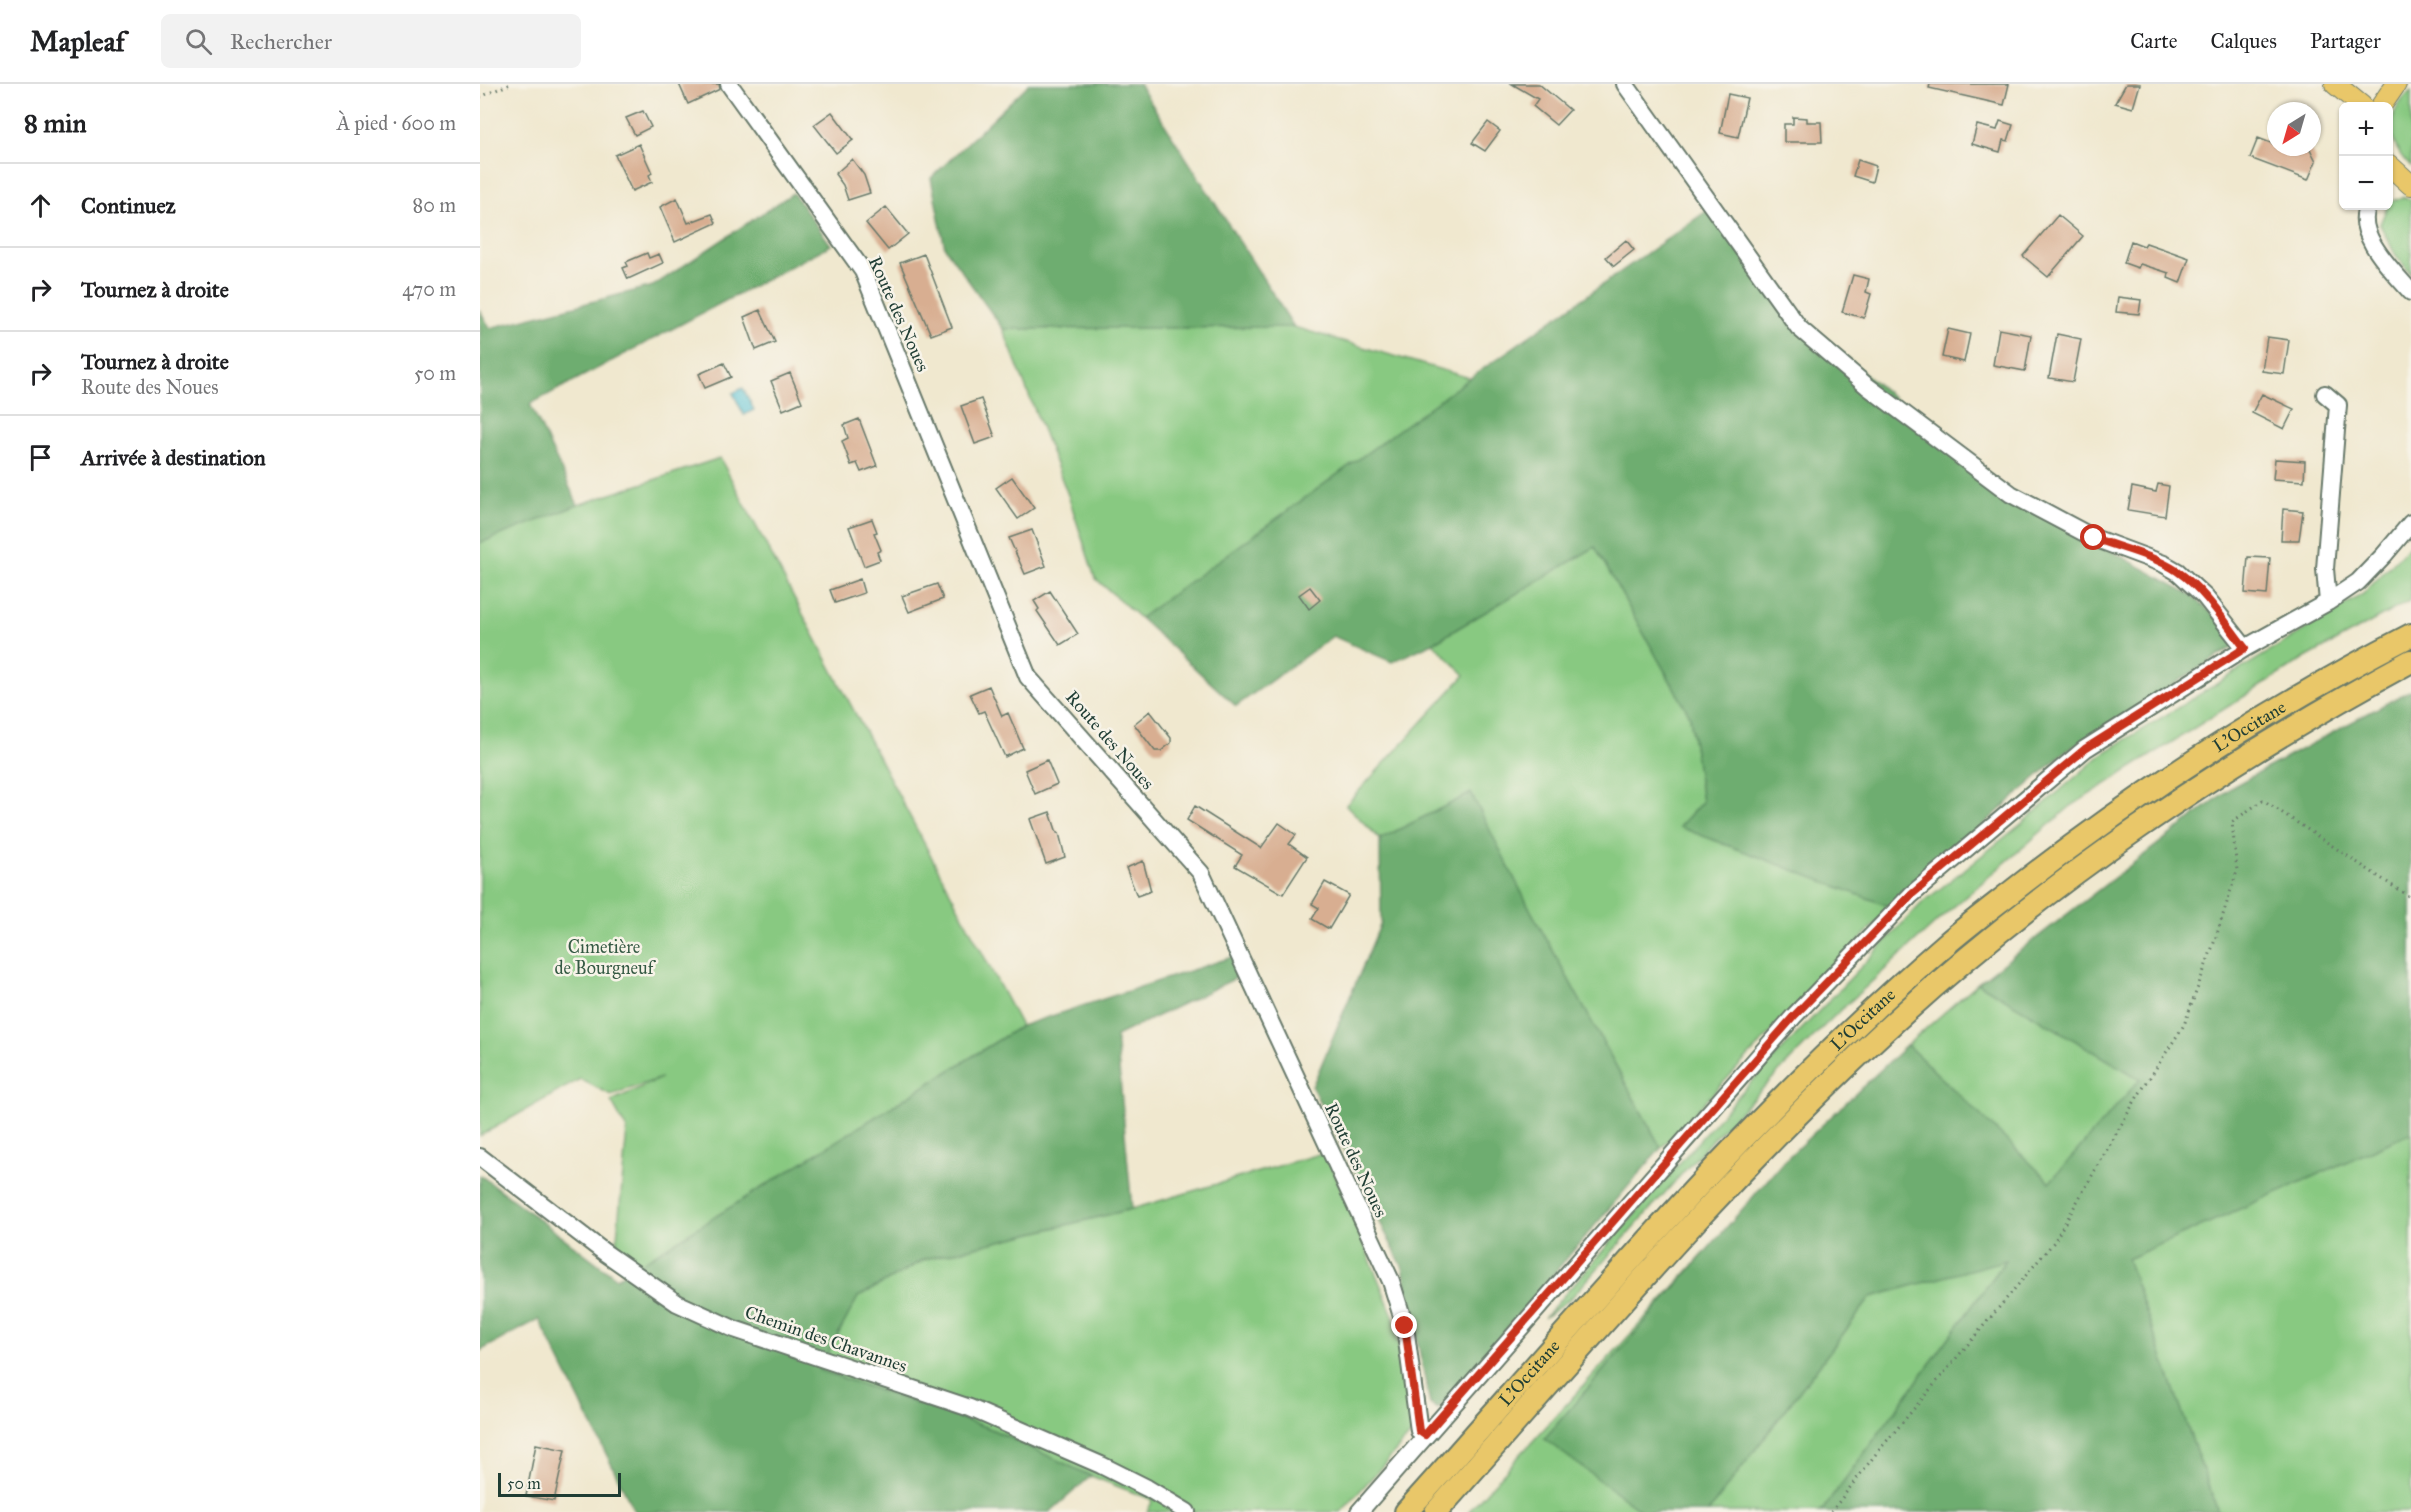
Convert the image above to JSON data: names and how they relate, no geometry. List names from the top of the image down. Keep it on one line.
{"streets":{"highway":["L'Occitane"],"street":["Route des Noues","Chemin des Chavannes"]},"parks":["Cimetière de Bourgneuf"],"scale_bar":"50 m","north":"bottom left","page":{"header":"Mapleaf","search":"Rechercher","nav":["Carte","Calques","Partager"],"heading":["8 min","À pied · 600 m"],"map_buttons":["+","−"],"list":[["Continuez","80 m"],["Tournez à droite","470 m"],["Tournez à droite","Route des Noues","50 m"],"Arrivée à destination"],"scale":"50 m"}}
